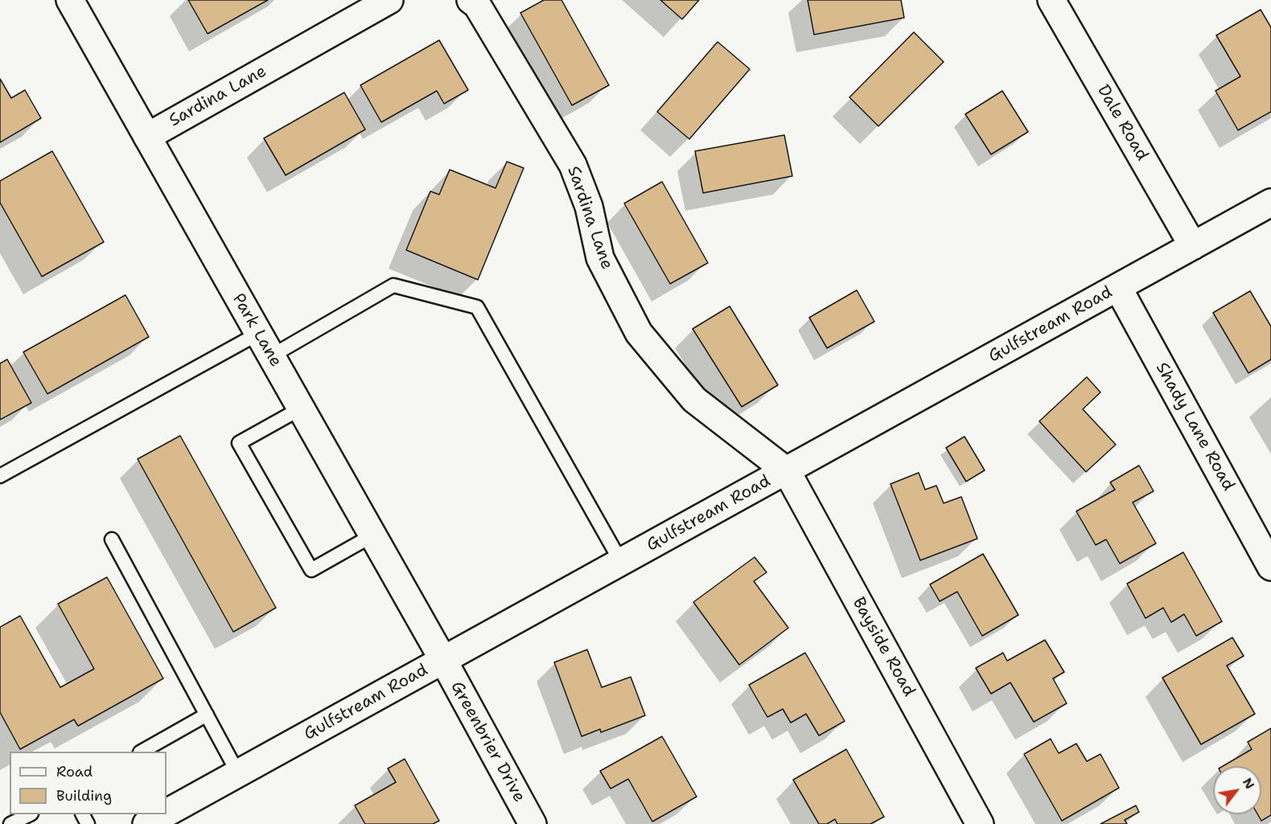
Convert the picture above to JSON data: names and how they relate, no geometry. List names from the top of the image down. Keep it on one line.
{"streets":{"street":["Sardina Lane","Dale Road","Gulfstream Road","Park Lane","Shady Lane Road","Bayside Road","Greenbrier Drive"]},"crossings":[["Sardina Lane","Gulfstream Road"],["Sardina Lane","Park Lane"],["Sardina Lane","Bayside Road"],["Dale Road","Gulfstream Road"],["Gulfstream Road","Park Lane"],["Gulfstream Road","Shady Lane Road"],["Gulfstream Road","Bayside Road"],["Gulfstream Road","Greenbrier Drive"],["Park Lane","Greenbrier Drive"]],"legend":["Road","Building"],"north":"top right"}
